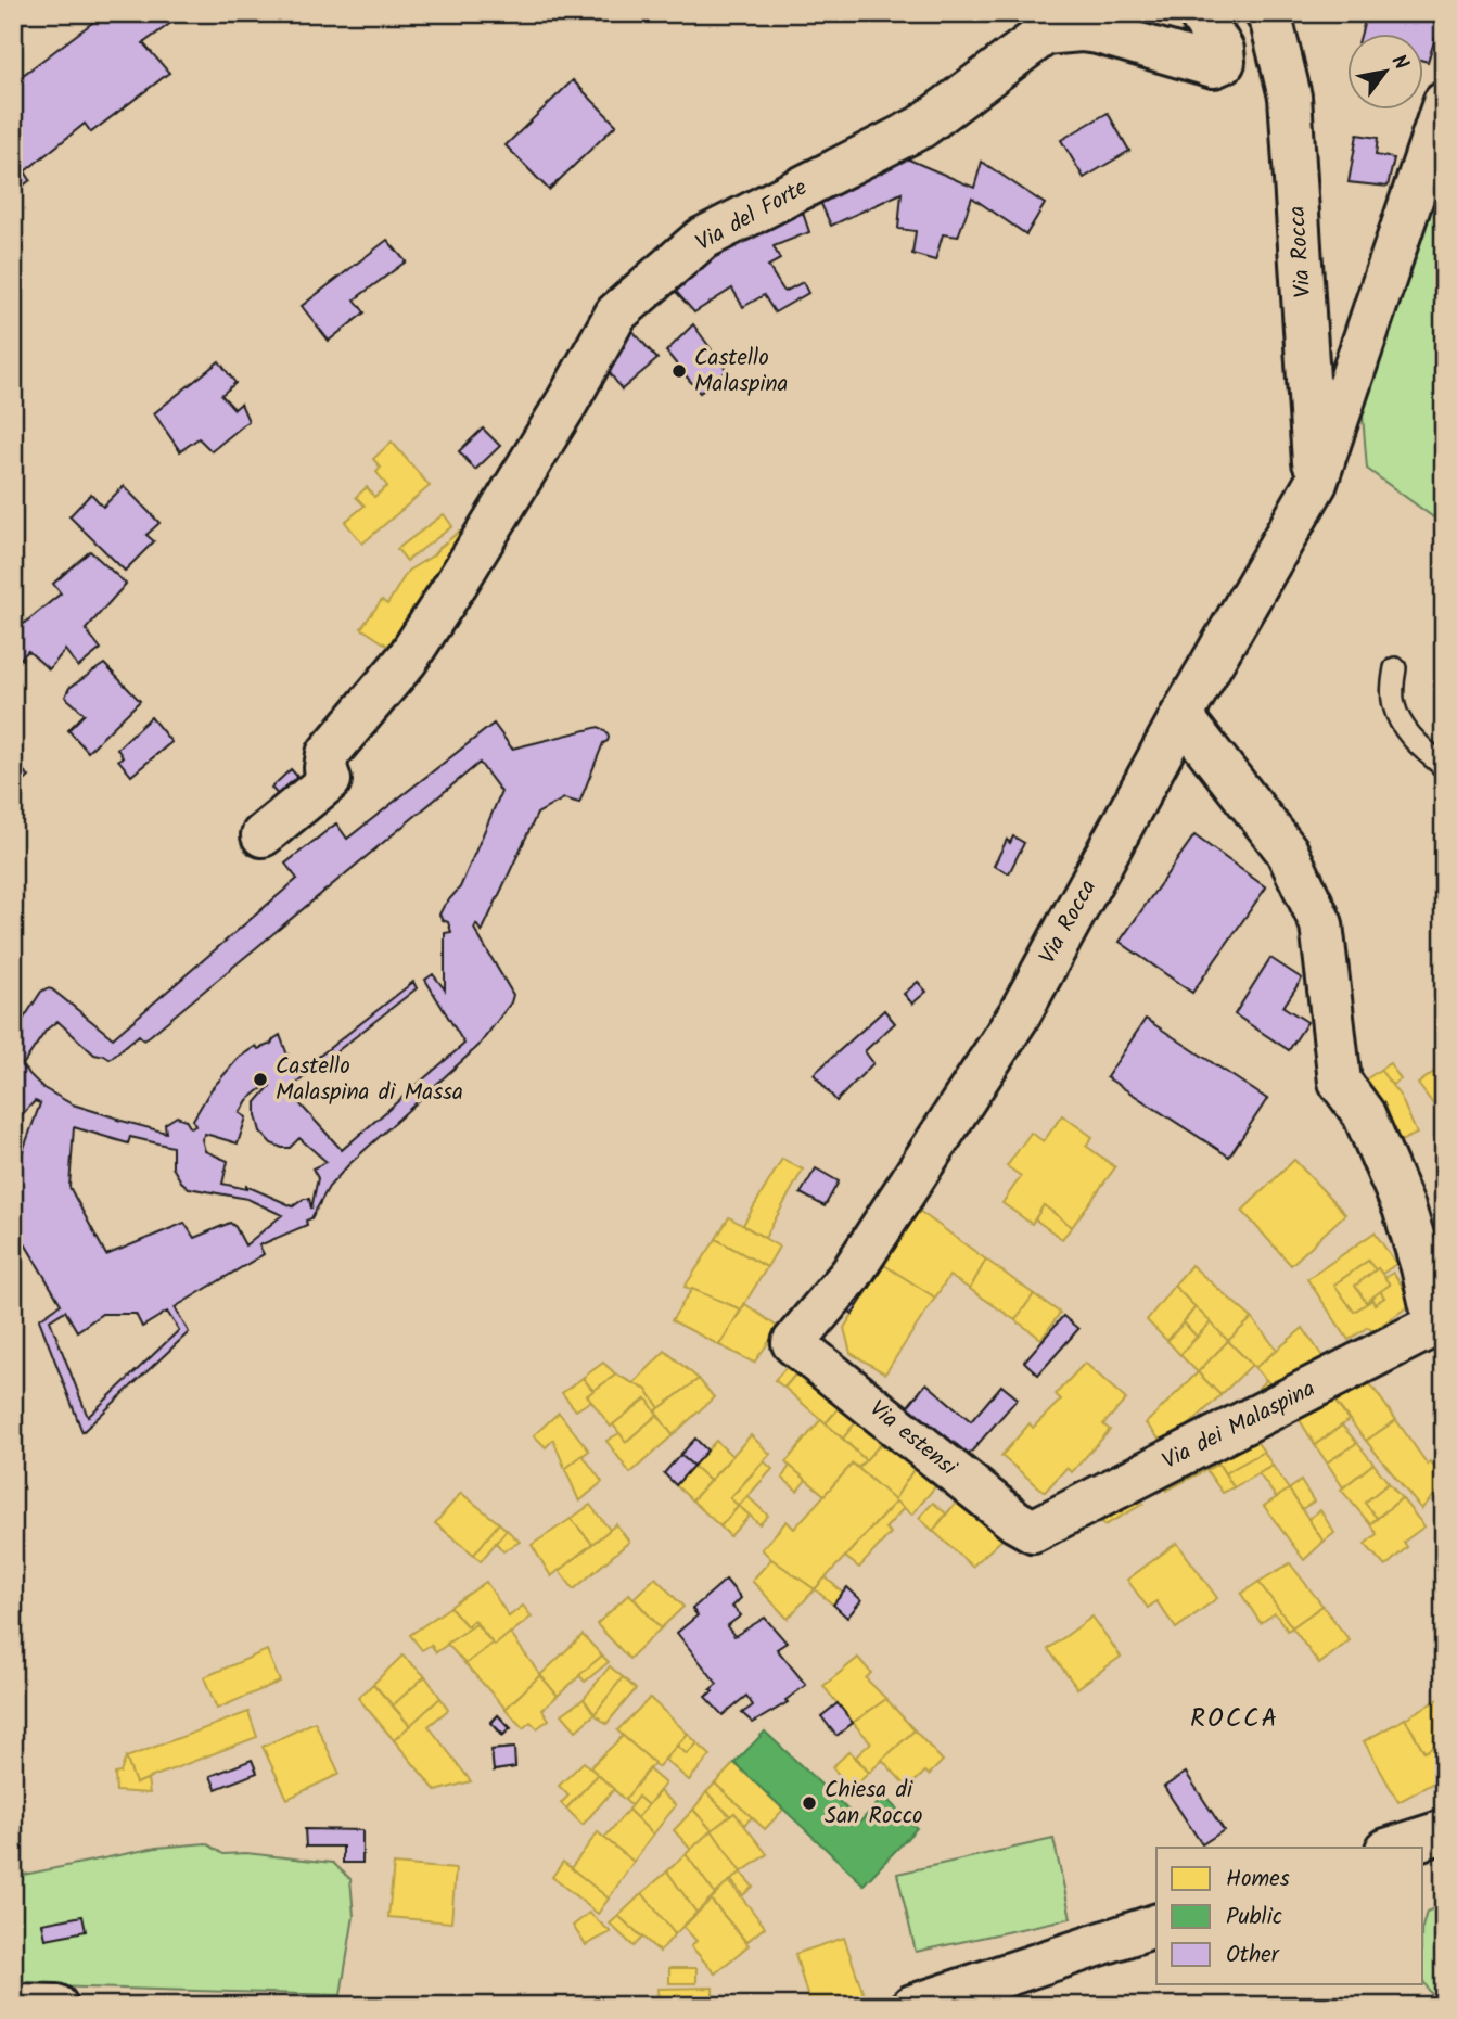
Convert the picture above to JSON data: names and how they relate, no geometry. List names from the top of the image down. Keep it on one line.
{"streets":{"street":["Via del Forte","Via Rocca","Via dei Malaspina","Via estensi"]},"crossings":[["Via Rocca","Via estensi"],["Via dei Malaspina","Via estensi"]],"districts":["ROCCA"],"places":["Castello Malaspina","Castello Malaspina di Massa","Chiesa di San Rocco"],"legend":["Homes","Public","Other"],"north":"top right"}
